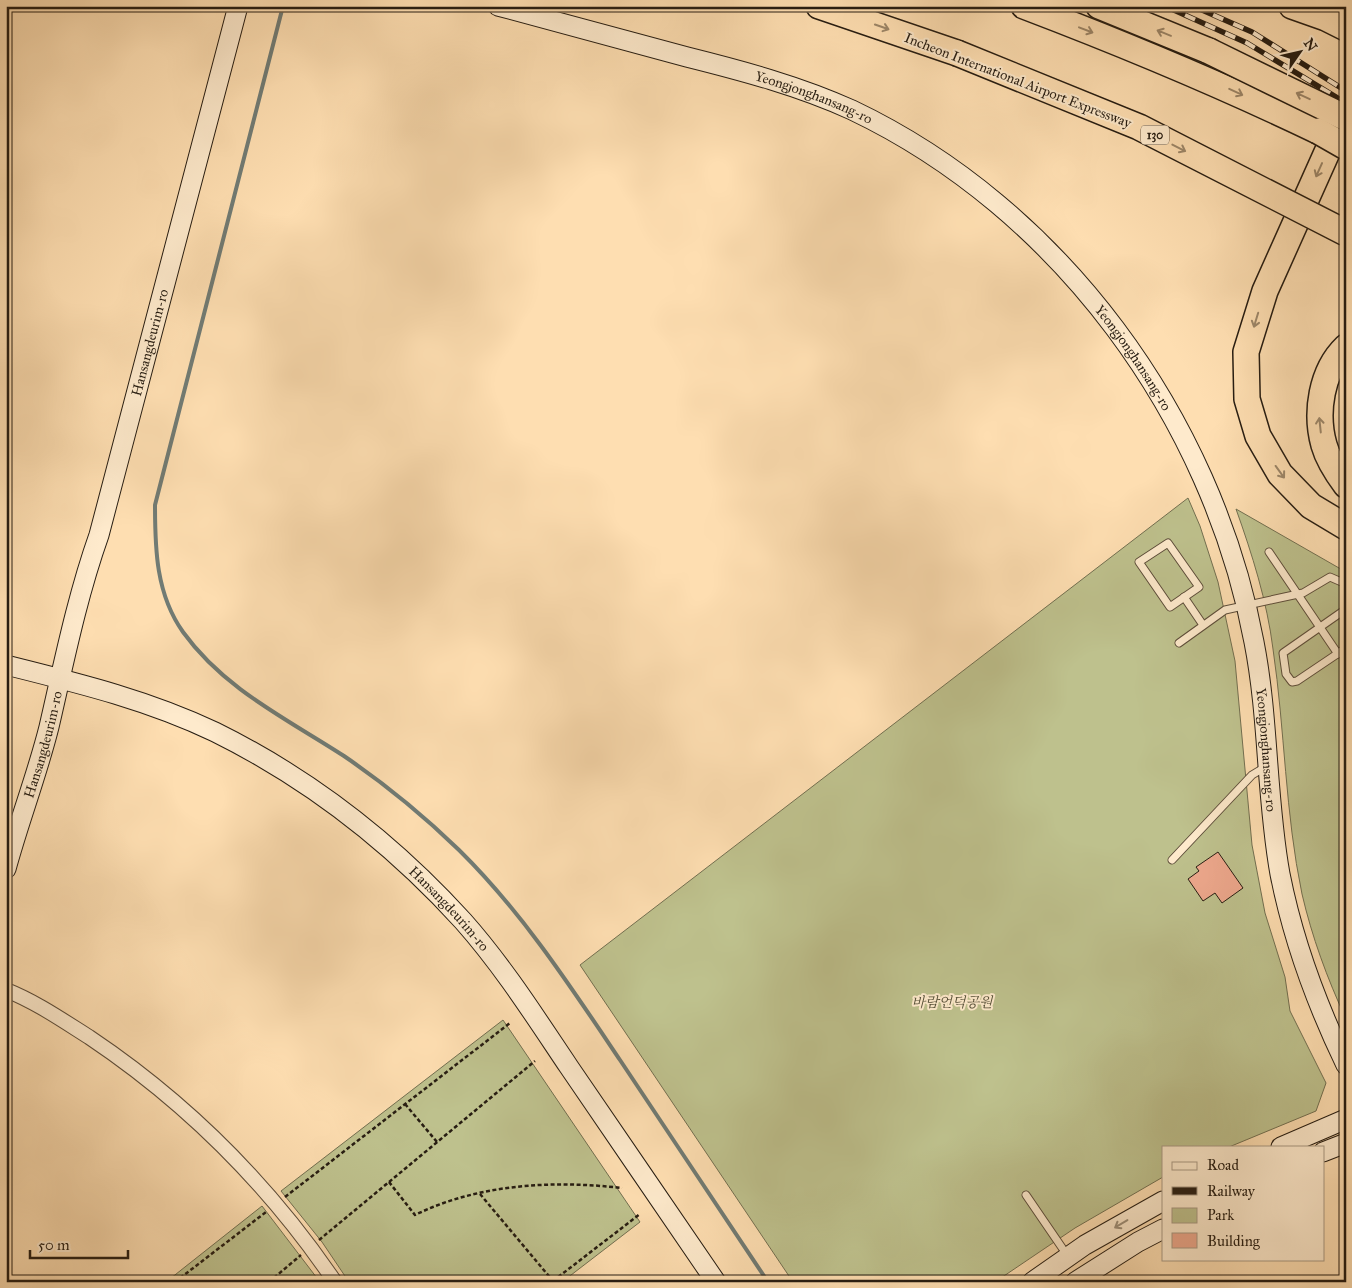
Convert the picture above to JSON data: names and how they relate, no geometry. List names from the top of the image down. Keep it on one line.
{"streets":{"highway":["Incheon International Airport Expressway","130"],"street":["Yeongjonghansang-ro","Hansangdeurim-ro"]},"parks":["바람언덕공원"],"legend":["Road","Railway","Park","Building"],"scale_bar":"50 m","north":"top right"}
